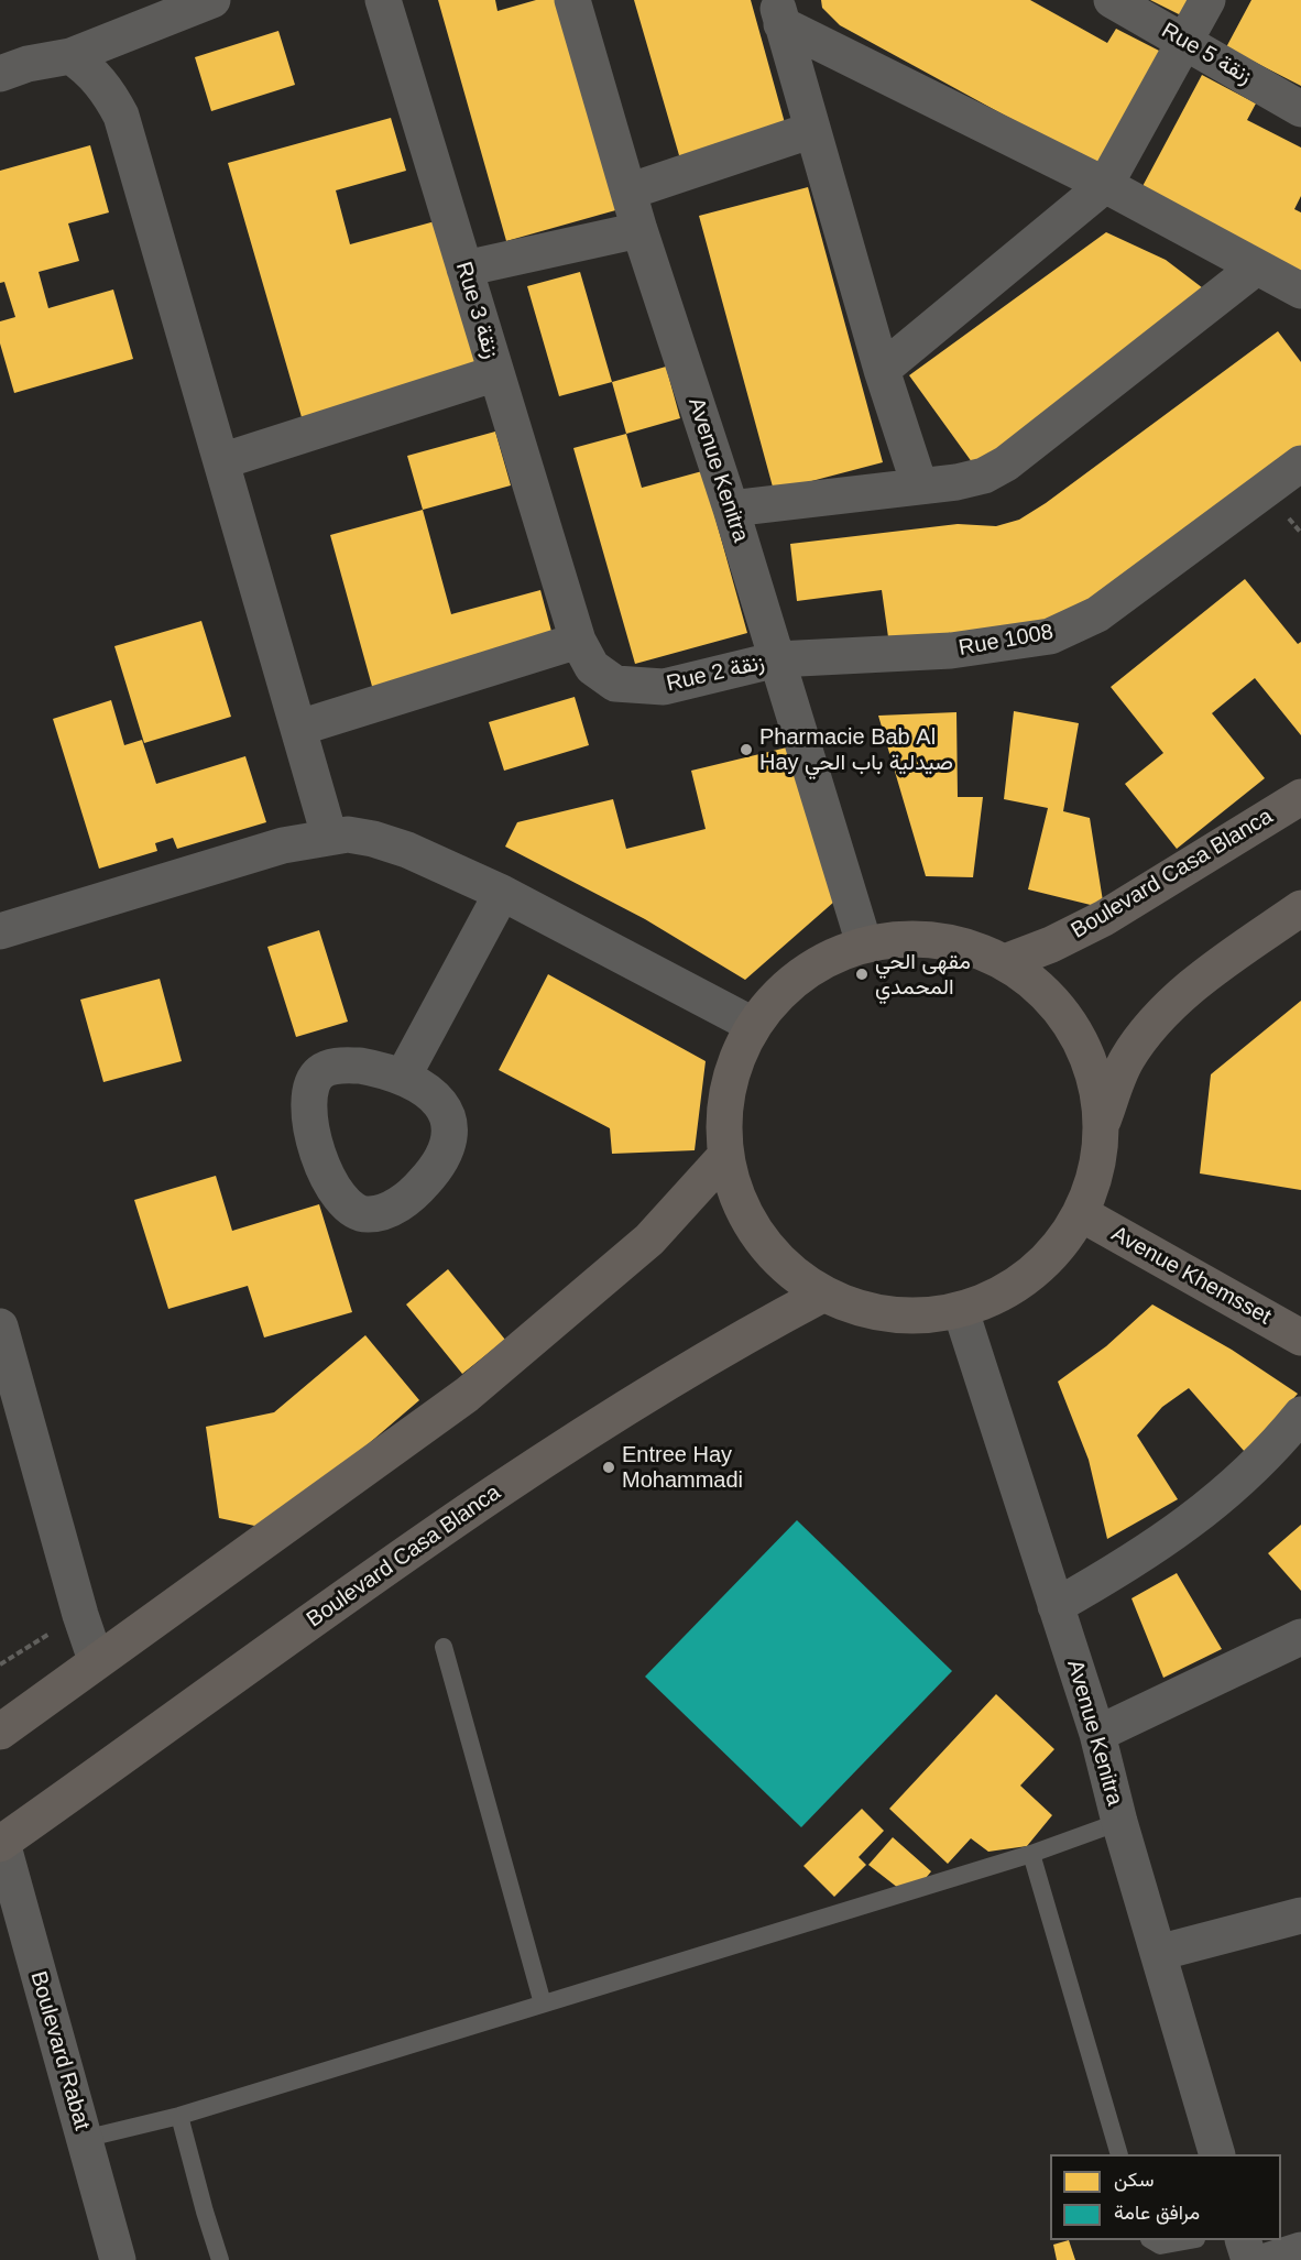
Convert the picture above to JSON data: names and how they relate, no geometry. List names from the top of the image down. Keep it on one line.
{"streets":{"main road":["Boulevard Casa Blanca","Avenue Khemsset"],"street":["Rue 5 زنقة","Rue 3 زنقة","Avenue Kenitra","Rue 1008","Rue 2 زنقة","Boulevard Rabat"]},"crossings":[["Rue 3 زنقة","Rue 2 زنقة"],["Avenue Kenitra","Rue 1008"],["Avenue Kenitra","Rue 2 زنقة"],["Rue 1008","Rue 2 زنقة"],["Boulevard Casa Blanca","Boulevard Rabat"]],"places":["Pharmacie Bab Al Hay صيدلية باب الحي","مقهى الحي المحمدي","Entree Hay Mohammadi"],"legend":["سكن","مرافق عامة"]}
